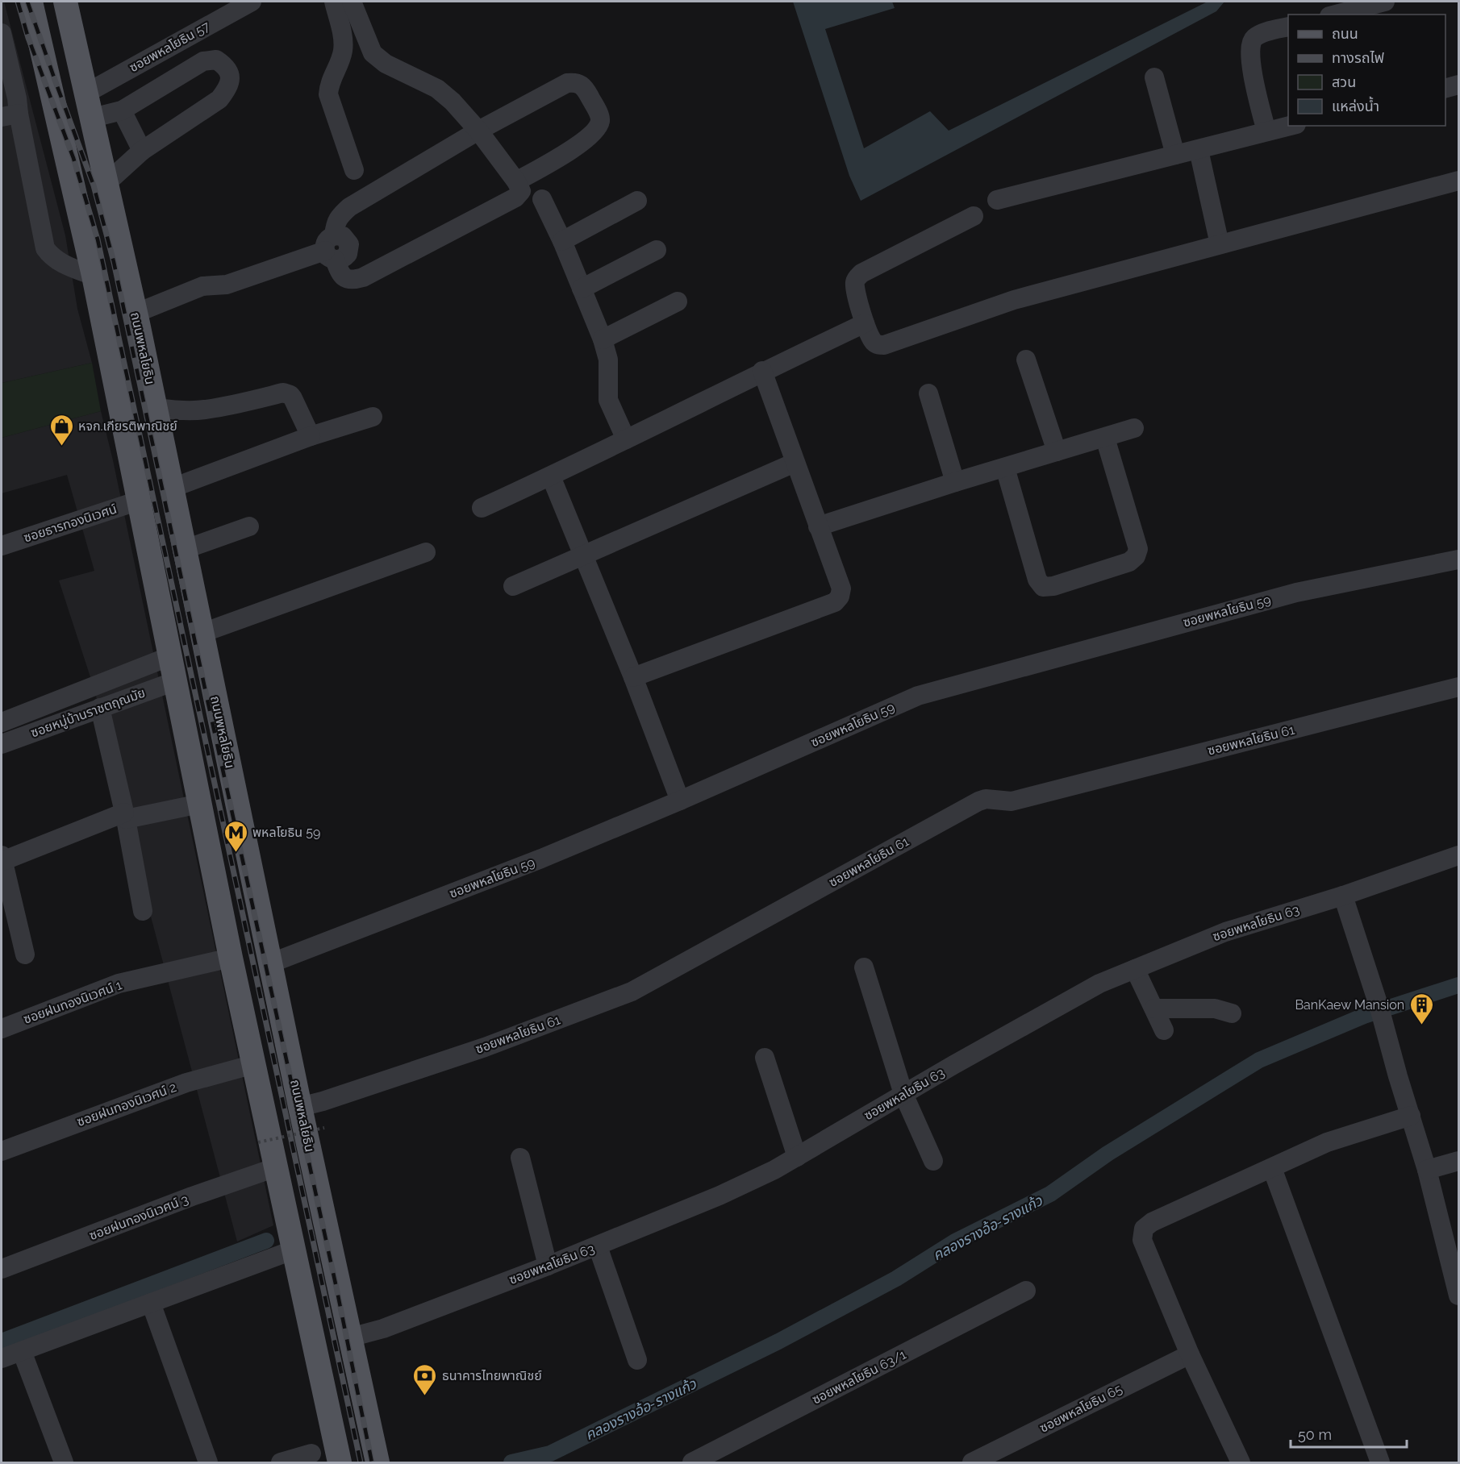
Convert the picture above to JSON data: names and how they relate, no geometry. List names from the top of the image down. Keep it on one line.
{"streets":{"main road":["ถนนพหลโยธิน"],"street":["ซอยพหลโยธิน 57","ซอยธารทองนิเวศน์","ซอยพหลโยธิน 59","ซอยหมู่บ้านราชตฤณมัย","ซอยพหลโยธิน 61","ซอยพหลโยธิน 63","ซอยฝนทองนิเวศน์ 1","ซอยฝนทองนิเวศน์ 2","ซอยฝนทองนิเวศน์ 3","ซอยพหลโยธิน 63/1","ซอยพหลโยธิน 65"]},"crossings":[["ซอยพหลโยธิน 57","ถนนพหลโยธิน"],["ถนนพหลโยธิน","ซอยพหลโยธิน 59"],["ถนนพหลโยธิน","ซอยพหลโยธิน 61"],["ถนนพหลโยธิน","ซอยพหลโยธิน 63"]],"water":["คลองรางอ้อ-รางแก้ว"],"places":{"shop":["หจก.เกียรติพาณิชย์"],"metro station":["พหลโยธิน 59"],"building":["BanKaew Mansion"],"bank":["ธนาคารไทยพาณิชย์"]},"legend":["ถนน","ทางรถไฟ","สวน","แหล่งน้ำ"],"scale_bar":"50 m"}
